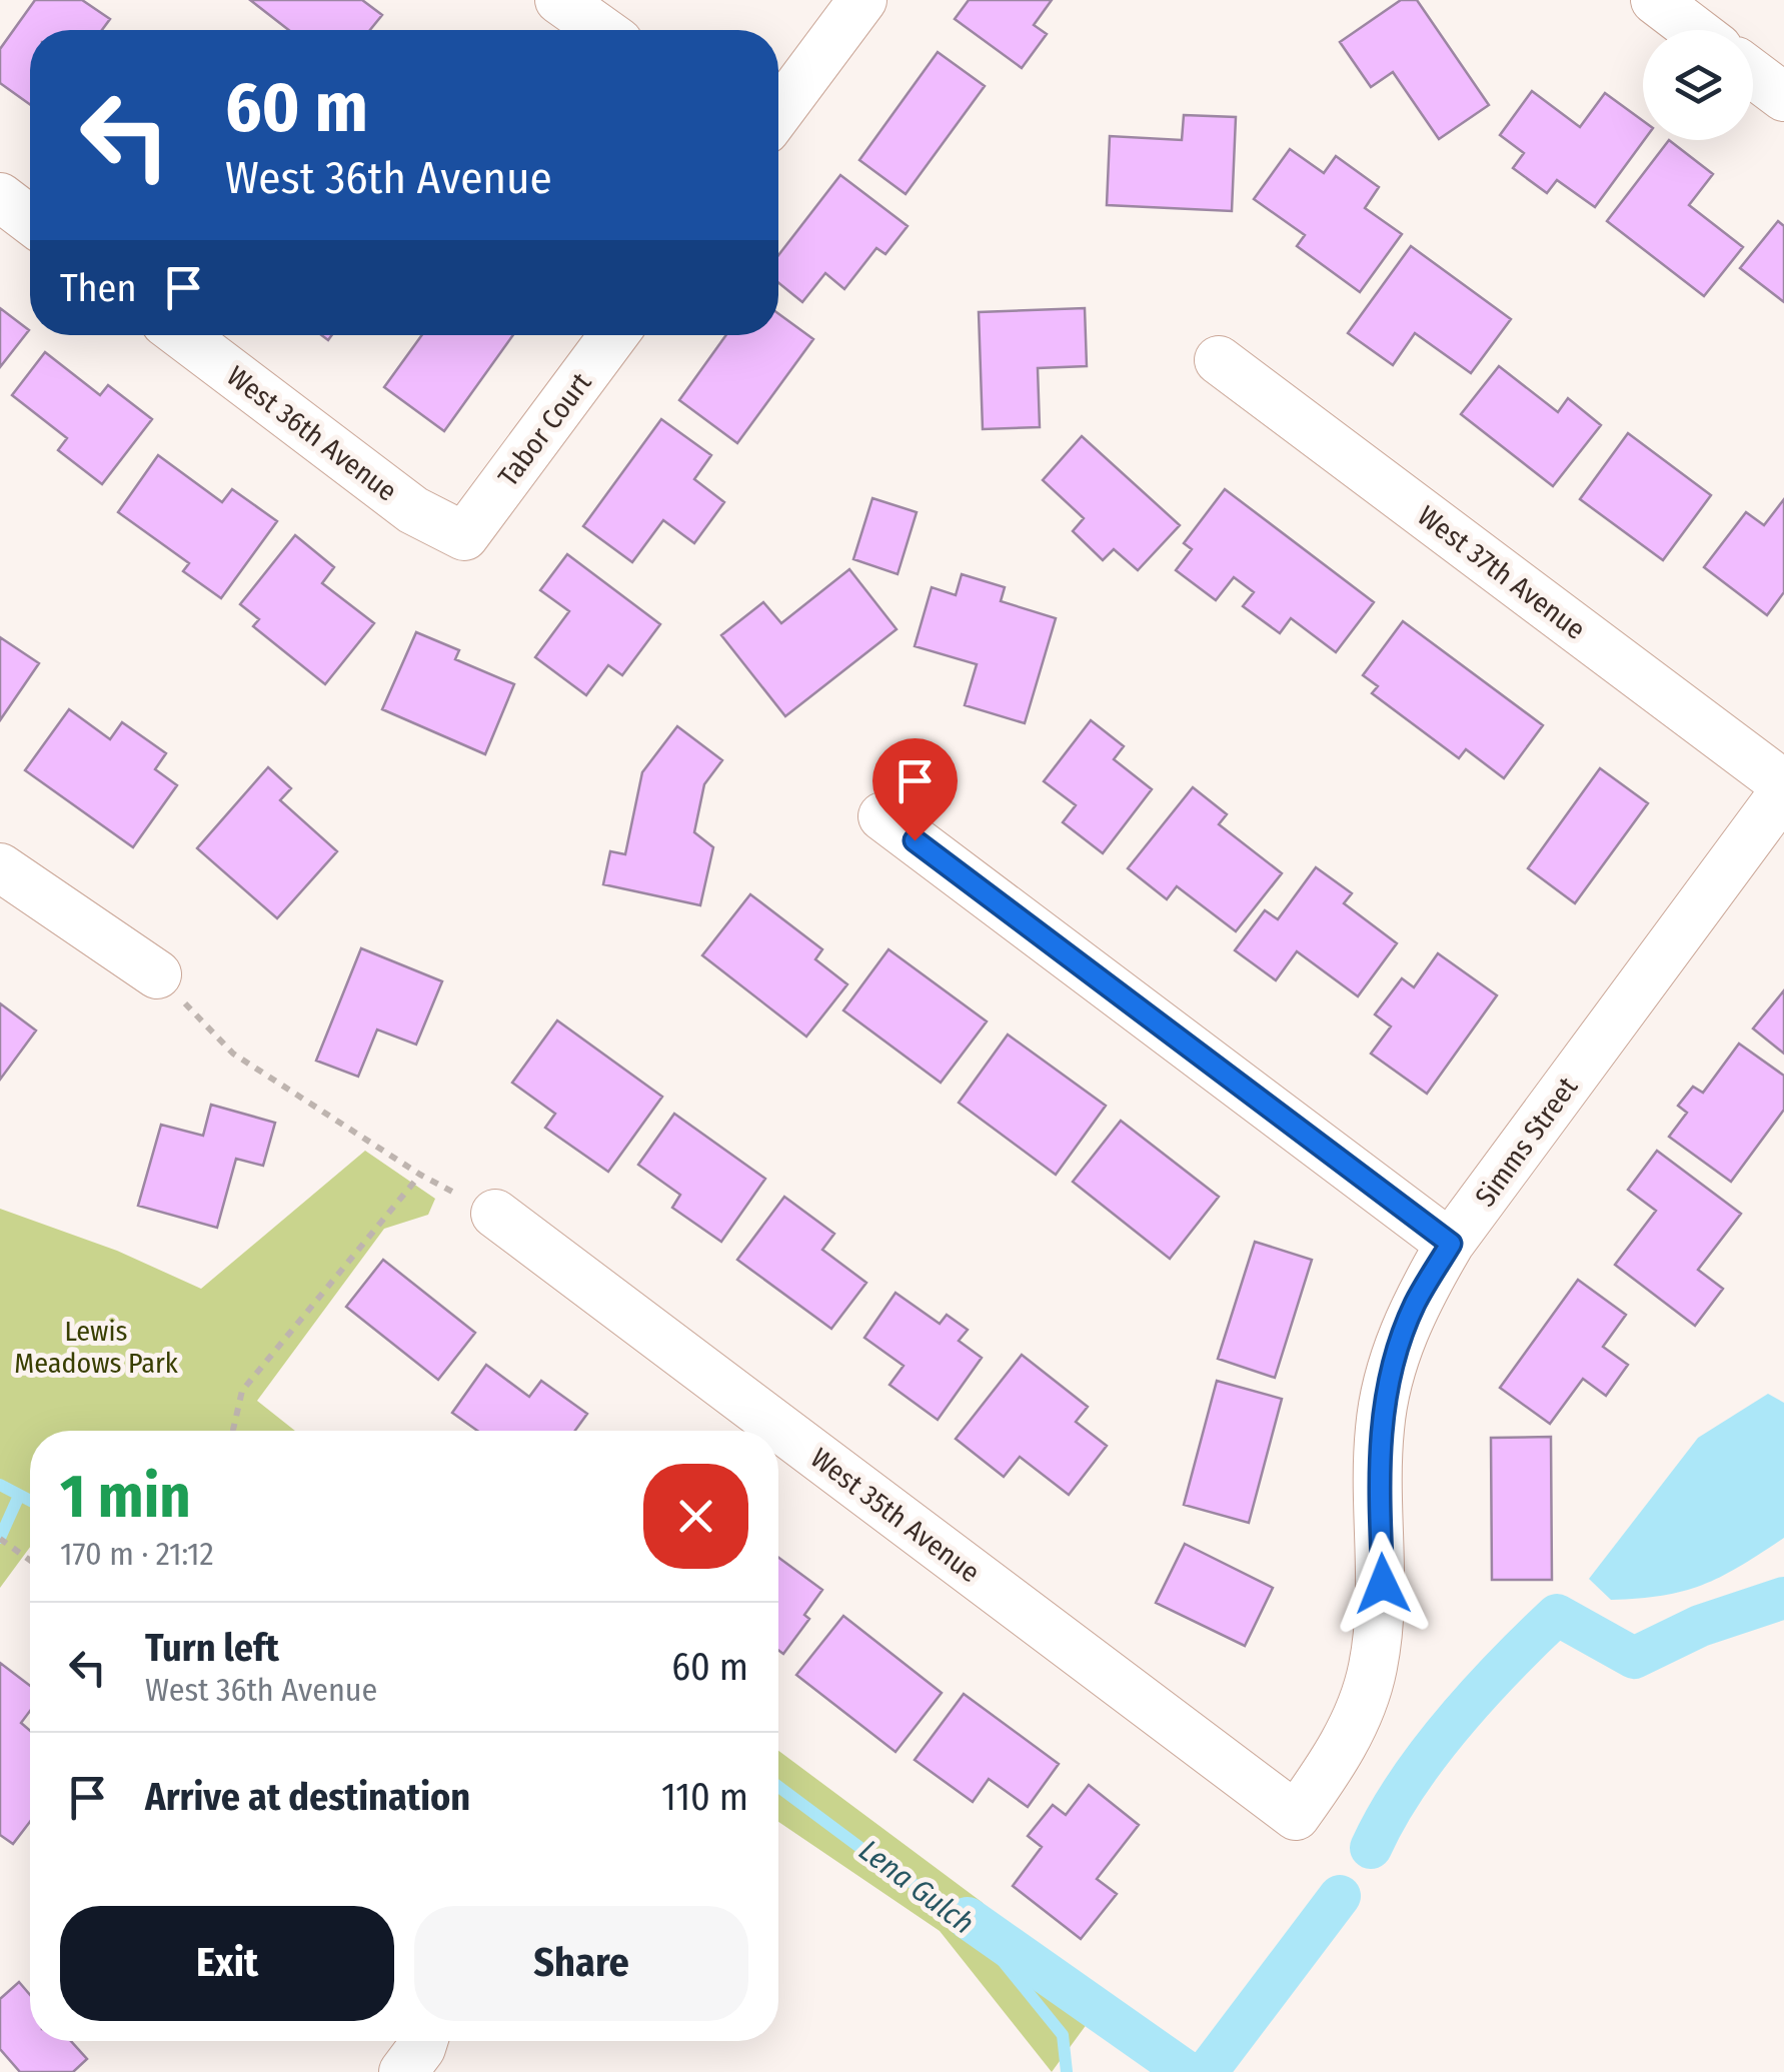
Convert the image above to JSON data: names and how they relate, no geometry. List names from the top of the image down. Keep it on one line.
{"streets":{"street":["Tabor Court","West 36th Avenue","West 37th Avenue","Simms Street","West 35th Avenue"]},"crossings":[["Tabor Court","West 36th Avenue"],["West 37th Avenue","Simms Street"],["Simms Street","West 35th Avenue"]],"water":["Lena Gulch"],"parks":["Lewis Meadows Park"],"page":{"turn":["60 m","West 36th Avenue"],"then":"Then","heading":["1 min","170 m · 21:12"],"list":[{"name":"Turn left","note":"West 36th Avenue","value":"60 m"},{"name":"Arrive at destination","value":"110 m"}],"buttons":["Exit","Share"]}}
